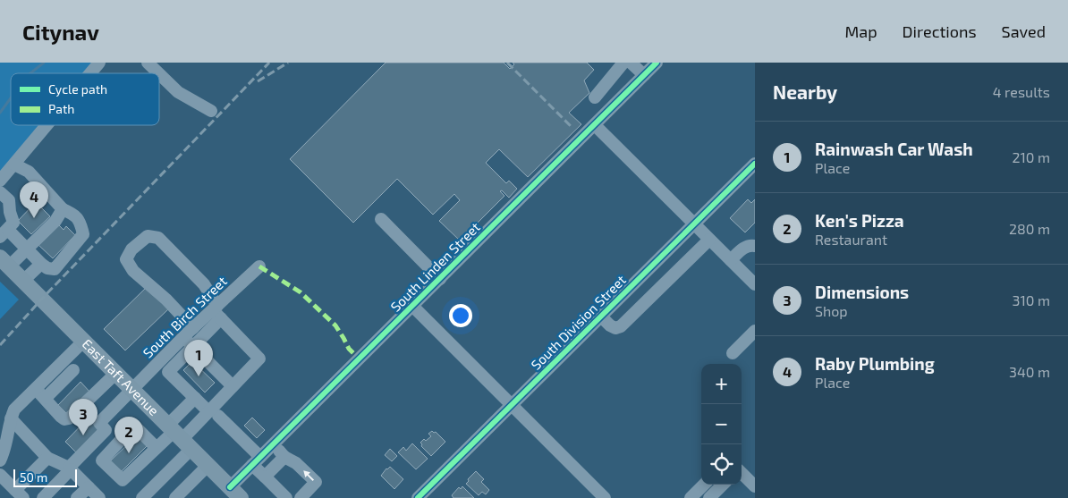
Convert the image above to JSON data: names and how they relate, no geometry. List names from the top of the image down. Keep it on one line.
{"streets":{"main road":["East Taft Avenue"],"street":["South Linden Street","South Birch Street","South Division Street"]},"crossings":[["South Linden Street","East Taft Avenue"],["South Birch Street","East Taft Avenue"]],"legend":["Cycle path","Path"],"scale_bar":"50 m","page":{"header":"Citynav","nav":["Map","Directions","Saved"],"heading":["Nearby","4 results"],"list":[{"mark":"1","name":"Rainwash Car Wash","note":"Place","value":"210 m"},{"mark":"2","name":"Ken's Pizza","note":"Restaurant","value":"280 m"},{"mark":"3","name":"Dimensions","note":"Shop","value":"310 m"},{"mark":"4","name":"Raby Plumbing","note":"Place","value":"340 m"}],"pins":["4","1","3","2"],"map_buttons":["+","−"],"scale":"50 m"}}
